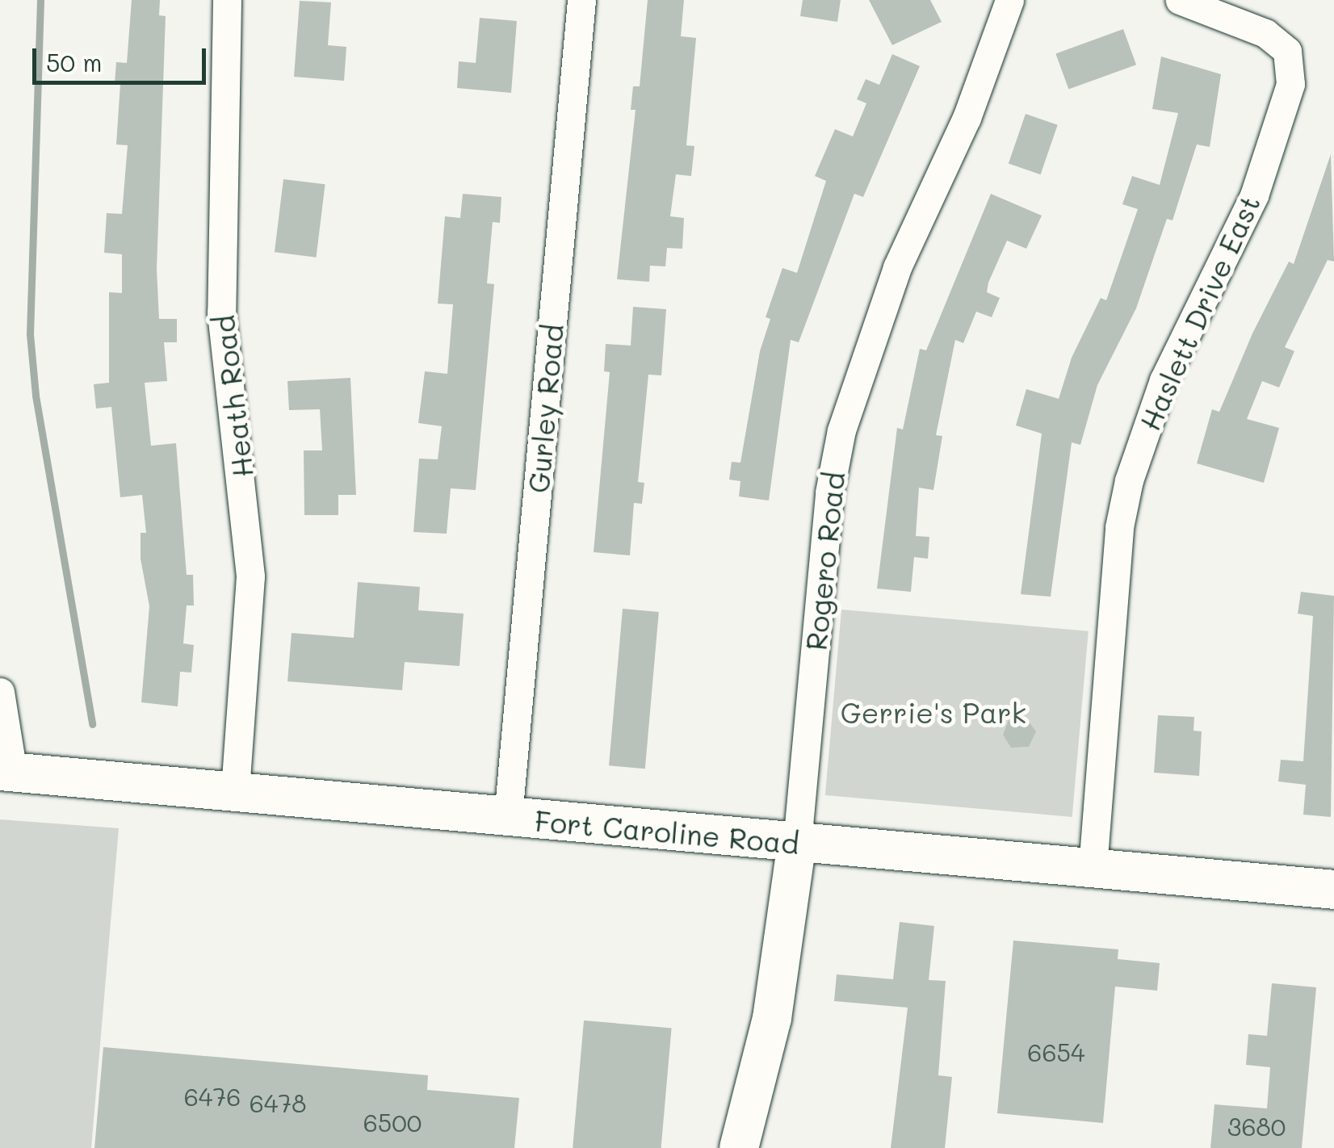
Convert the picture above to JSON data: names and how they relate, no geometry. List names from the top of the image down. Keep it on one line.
{"streets":{"street":["Haslett Drive East","Heath Road","Gurley Road","Rogero Road","Fort Caroline Road"]},"crossings":[["Haslett Drive East","Fort Caroline Road"],["Heath Road","Fort Caroline Road"],["Gurley Road","Fort Caroline Road"],["Rogero Road","Fort Caroline Road"]],"parks":["Gerrie's Park"],"house_numbers":["6654","6476","6478","6500","3680"],"scale_bar":"50 m"}
